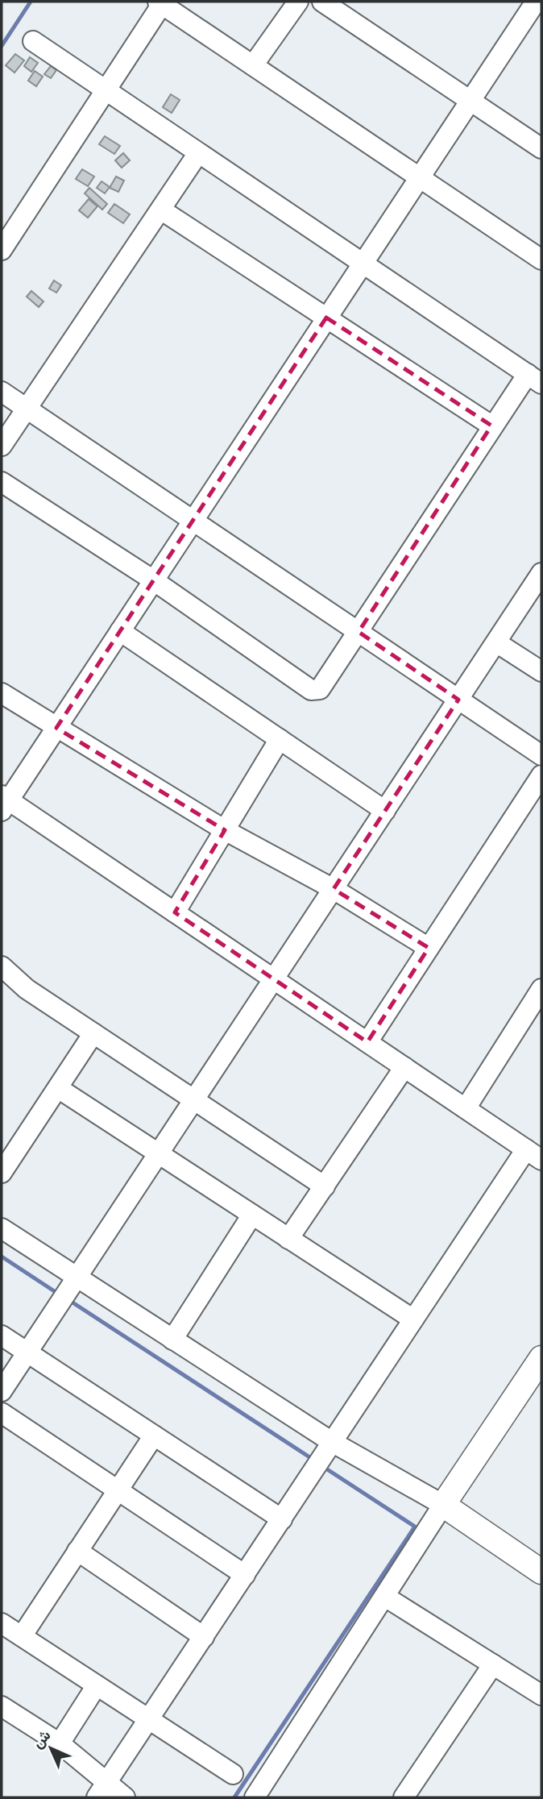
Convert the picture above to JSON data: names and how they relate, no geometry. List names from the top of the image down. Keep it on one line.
{"north":"top left"}
